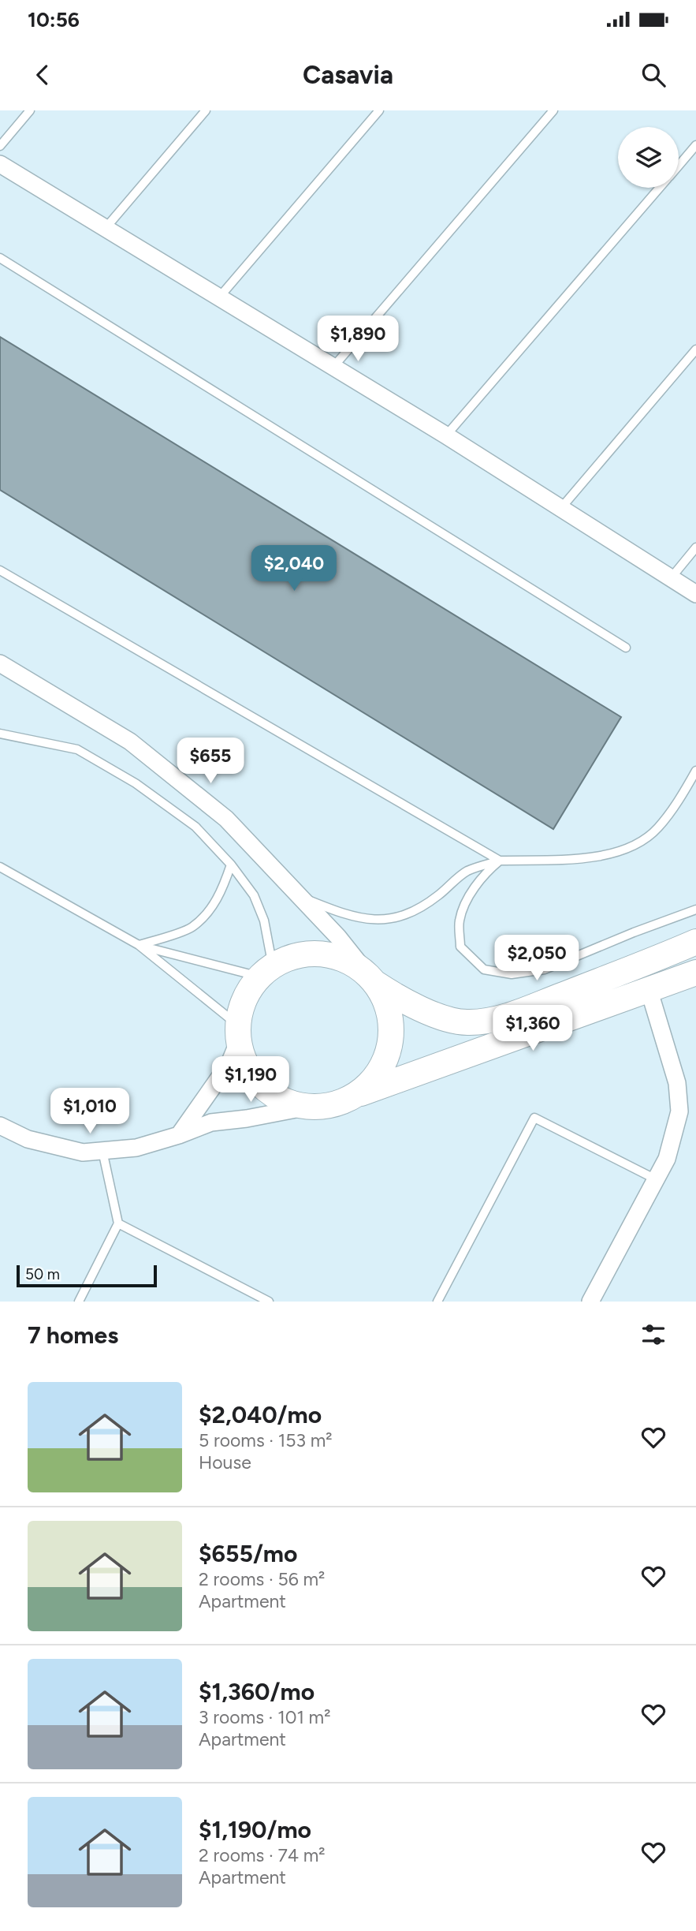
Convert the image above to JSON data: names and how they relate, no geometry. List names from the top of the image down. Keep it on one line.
{"scale_bar":"50 m","page":{"status":"10:56","header":"Casavia","price":["$1,890","$2,040","$655","$2,050","$1,360","$1,190","$1,010"],"scale":"50 m","heading":"7 homes","list":[{"name":"$2,040/mo","note":"5 rooms · 153 m² · House"},{"name":"$655/mo","note":"2 rooms · 56 m² · Apartment"},{"name":"$1,360/mo","note":"3 rooms · 101 m² · Apartment"},{"name":"$1,190/mo","note":"2 rooms · 74 m² · Apartment"}]}}
